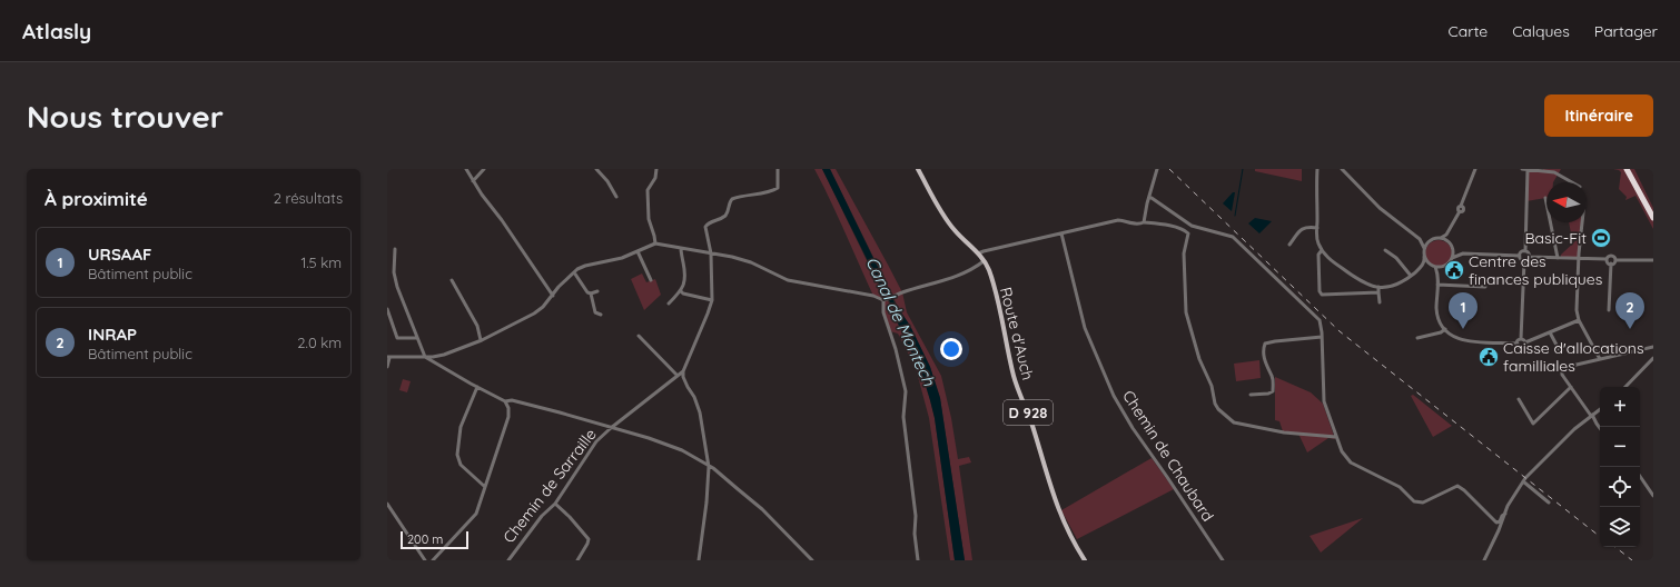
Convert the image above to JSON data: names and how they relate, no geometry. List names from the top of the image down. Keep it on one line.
{"streets":{"main road":["Route d'Auch","D 928"],"street":["Chemin de Chaubard","Chemin de Sarraille"]},"crossings":[["Route d'Auch","D 928"]],"water":["Canal de Montech"],"places":{"sports":["Basic-Fit"],"public building":["Centre des finances publiques","Caisse d'allocations familliales"]},"scale_bar":"200 m","north":"left","page":{"header":"Atlasly","nav":["Carte","Calques","Partager"],"buttons":"Itinéraire","title":"Nous trouver","heading":["À proximité","2 résultats"],"list":[{"mark":"1","name":"URSAAF","note":"Bâtiment public","value":"1.5 km"},{"mark":"2","name":"INRAP","note":"Bâtiment public","value":"2.0 km"}],"pins":["1","2"],"map_buttons":["+","−"],"scale":"200 m"}}
